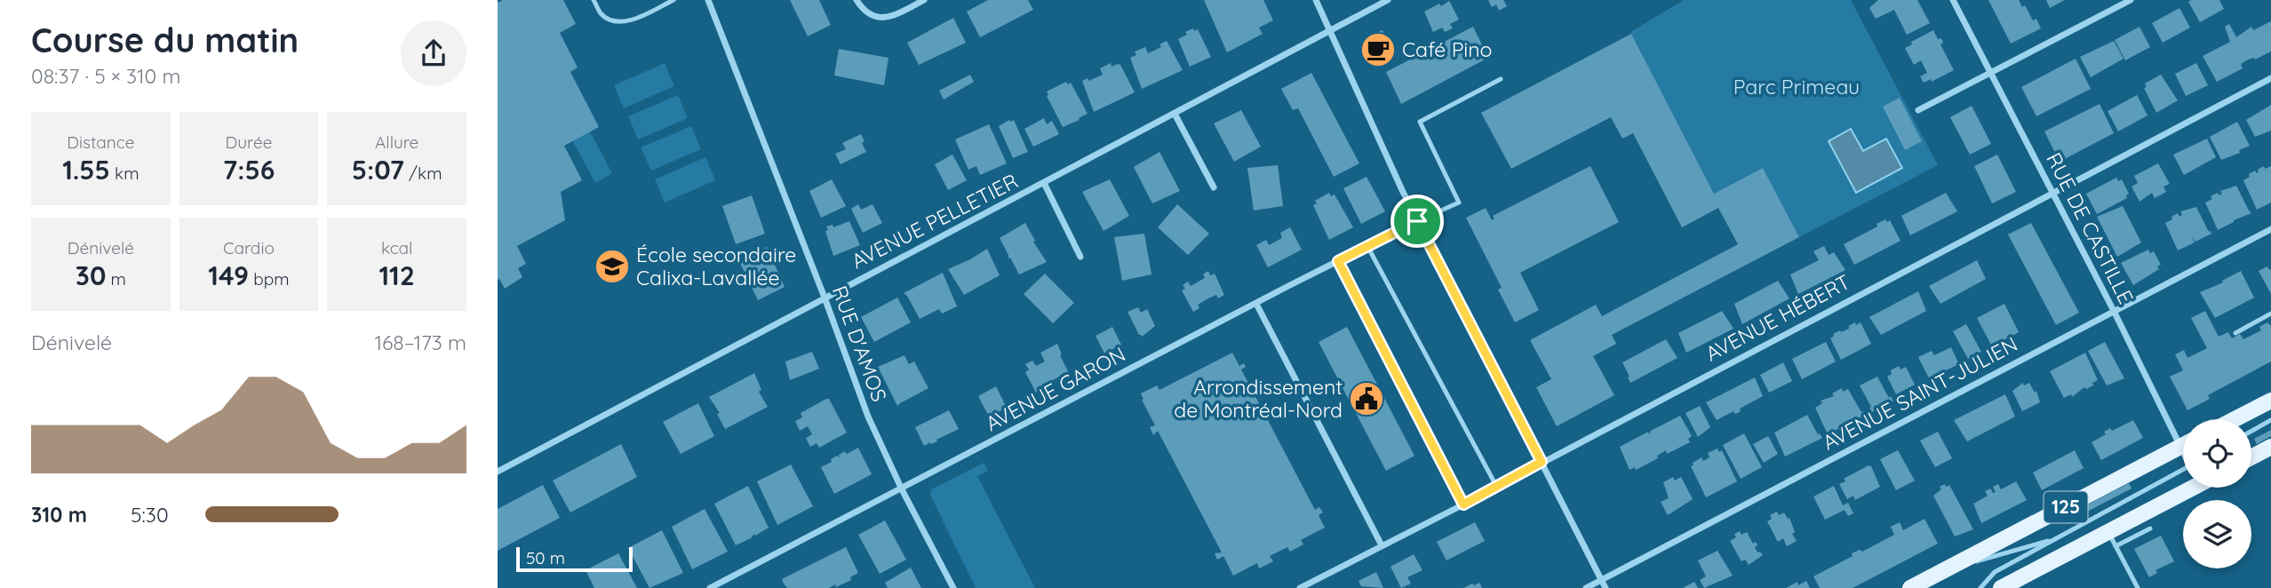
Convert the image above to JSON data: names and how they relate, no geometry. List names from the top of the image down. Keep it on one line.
{"streets":{"main road":["125"],"street":["AVENUE PELLETIER","RUE DE CASTILLE","AVENUE HÉBERT","RUE D'AMOS","AVENUE GARON","AVENUE SAINT-JULIEN"]},"crossings":[["AVENUE PELLETIER","RUE D'AMOS"],["RUE DE CASTILLE","AVENUE HÉBERT"],["RUE DE CASTILLE","AVENUE SAINT-JULIEN"],["RUE D'AMOS","AVENUE GARON"]],"parks":["Parc Primeau"],"places":{"cafe":["Café Pino"],"school or university":["École secondaire Calixa-Lavallée"],"public building":["Arrondissement de Montréal-Nord"]},"scale_bar":"50 m","page":{"heading":["Course du matin","08:37 · 5 × 310 m"],"stats":[["Distance","1.55 km"],["Durée","7:56"],["Allure","5:07 /km"],["Dénivelé","30 m"],["Cardio","149 bpm"],["kcal","112"]],"chart":["Dénivelé","168–173 m"],"list":[{"name":"310 m","note":"5:30"}],"scale":"50 m"}}
